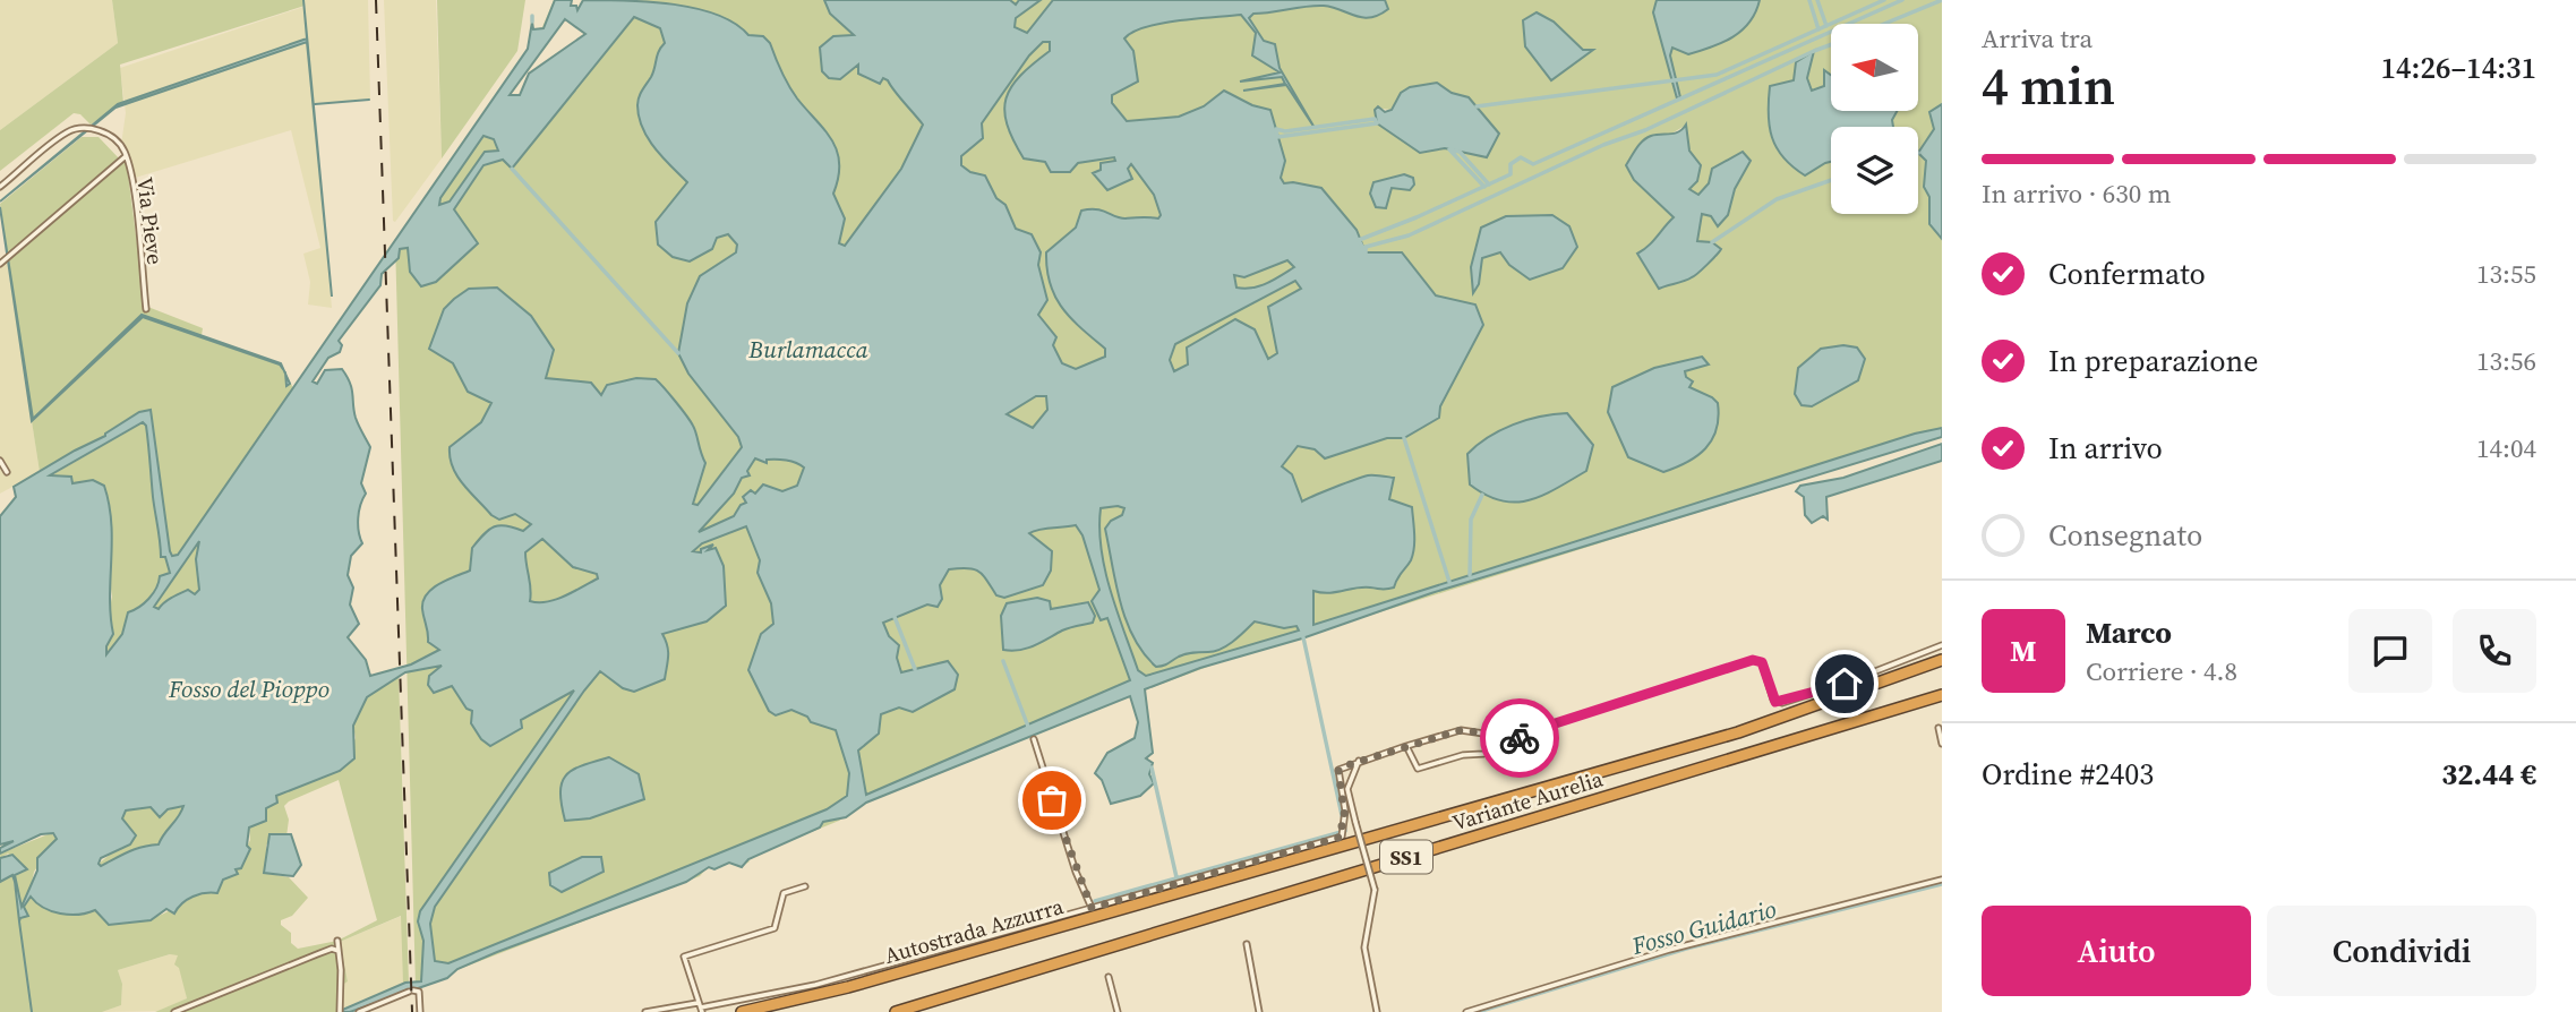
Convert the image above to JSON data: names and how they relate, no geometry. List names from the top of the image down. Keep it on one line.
{"streets":{"highway":["Variante Aurelia","SS1","Autostrada Azzurra"],"street":["Via Pieve"]},"water":["Burlamacca","Fosso del Pioppo","Fosso Guidario"],"north":"left","page":{"heading":["4 min","Arriva tra","14:26–14:31"],"panel":["Marco","Corriere · 4.8","Ordine #2403","32.44 €"],"bar":"In arrivo · 630 m","list":[["Confermato","13:55"],["In preparazione","13:56"],["In arrivo","14:04"],"Consegnato"],"round":"M","buttons":["Aiuto","Condividi"]}}
